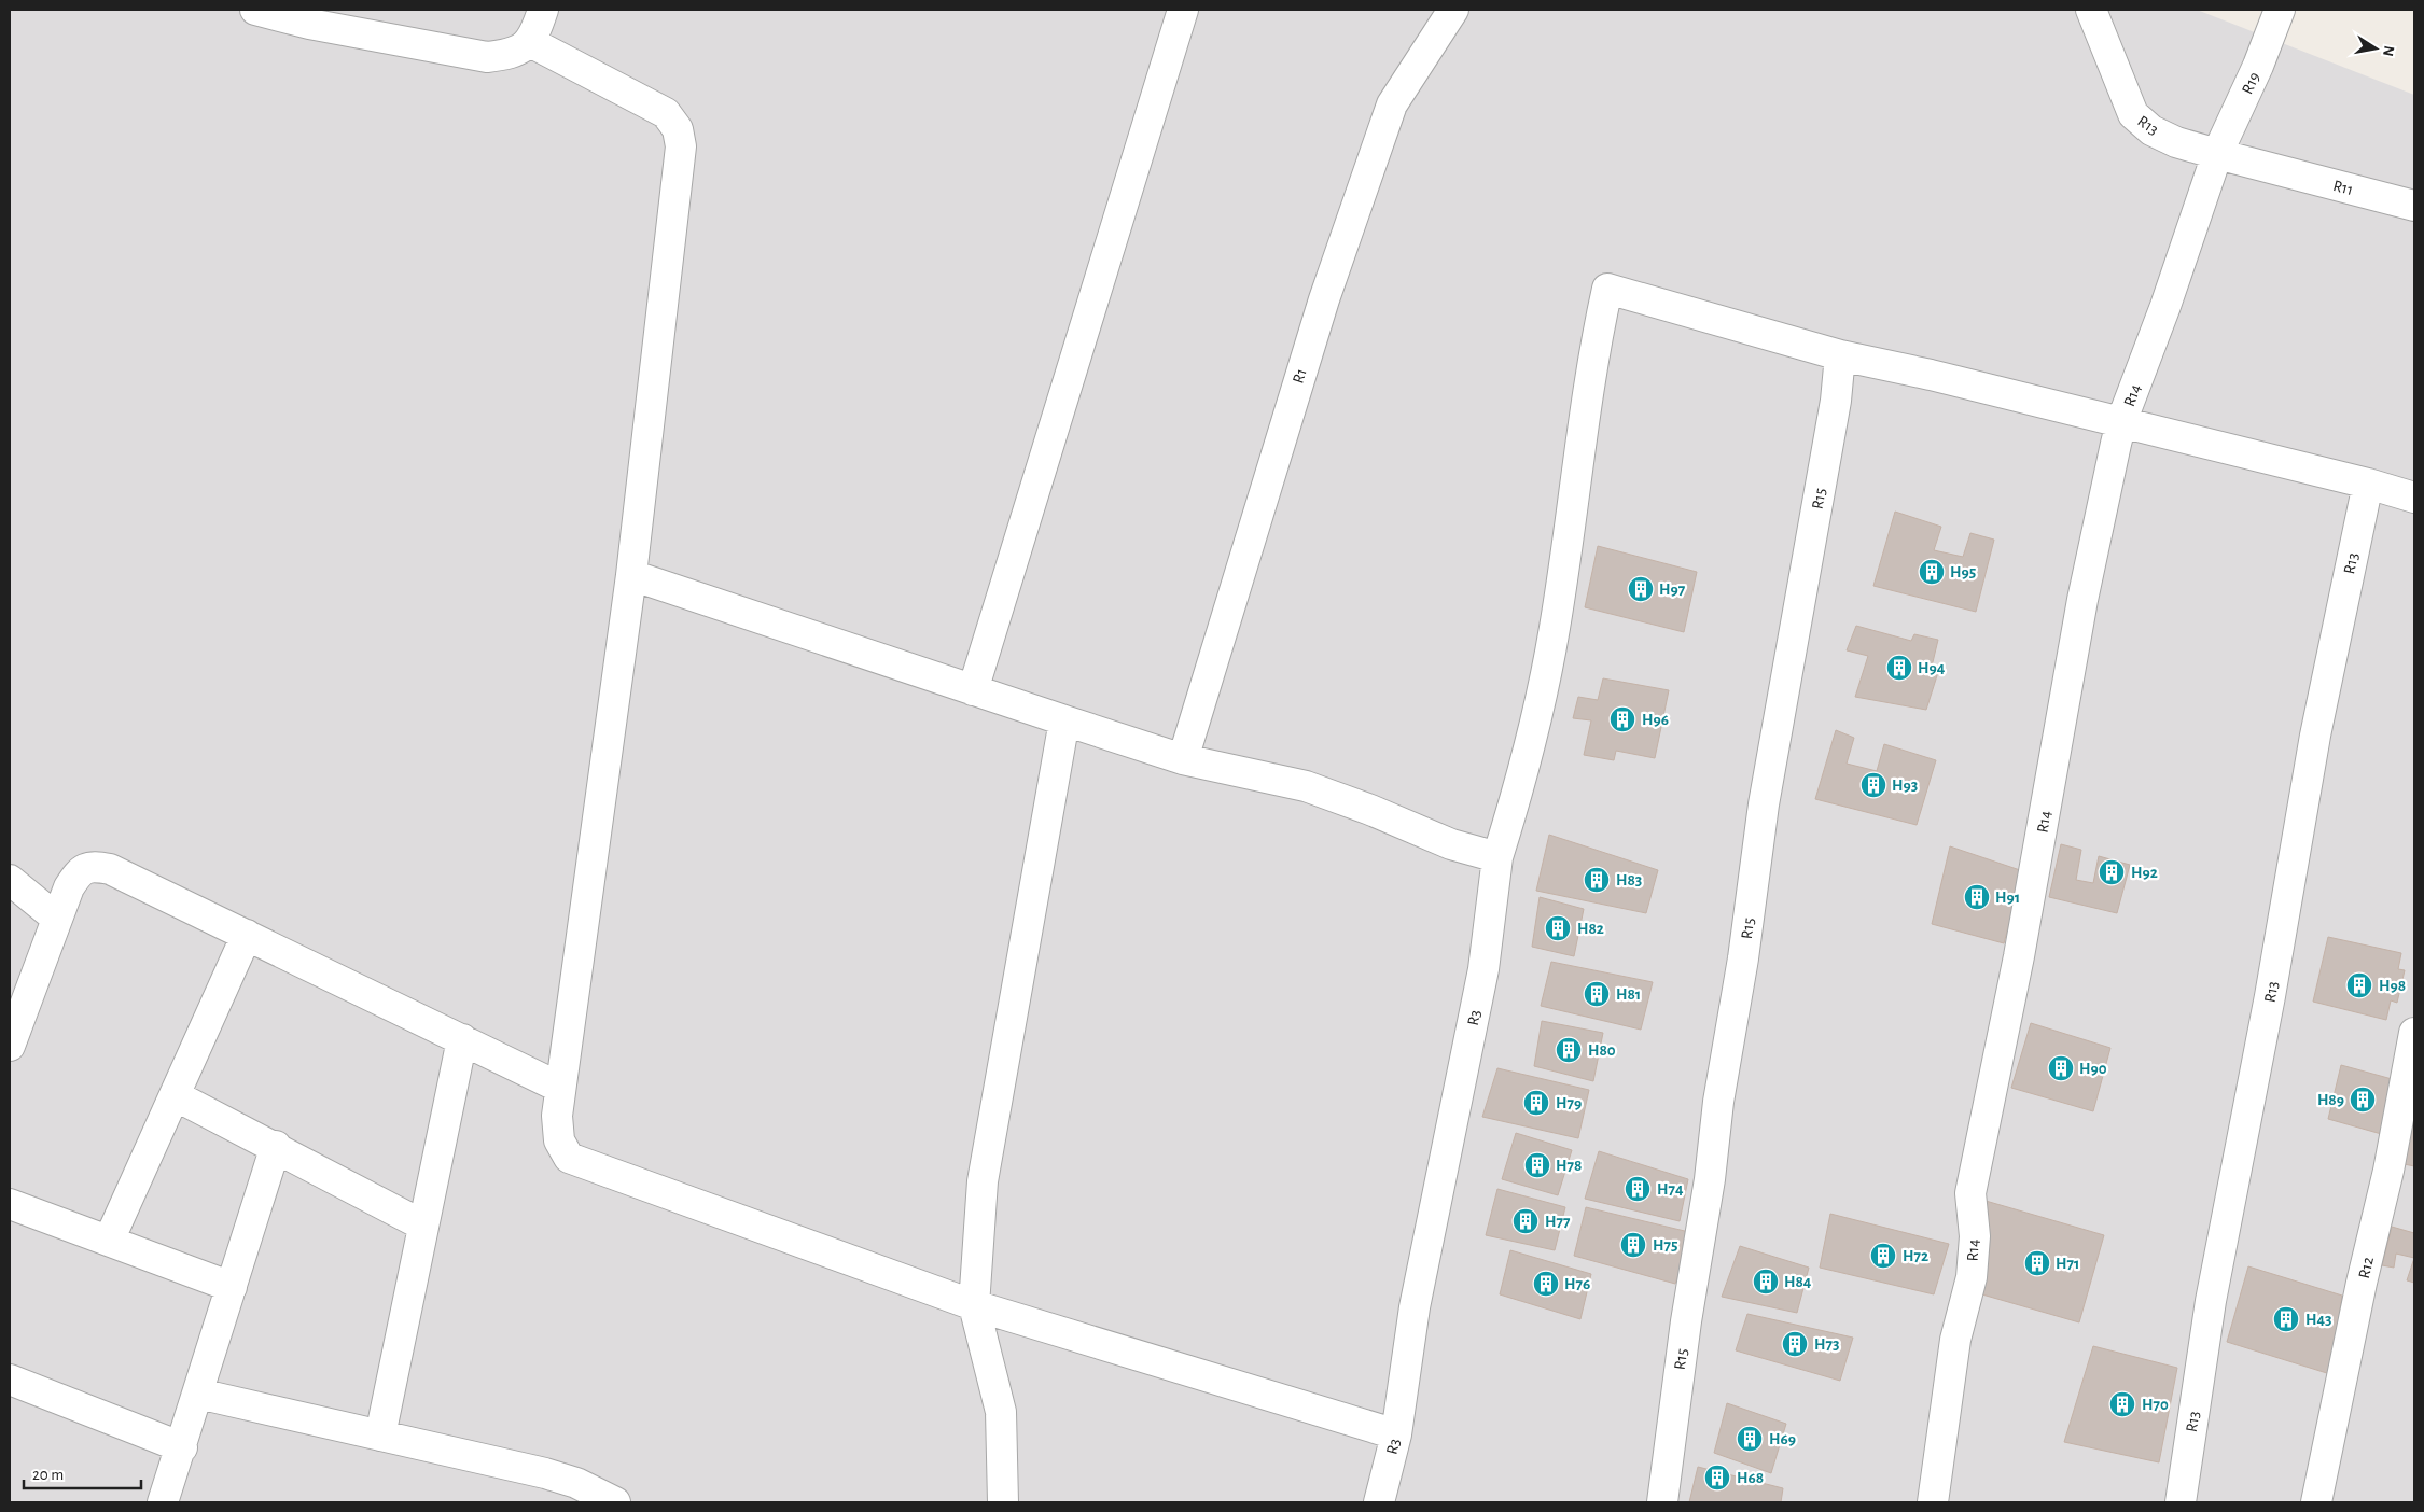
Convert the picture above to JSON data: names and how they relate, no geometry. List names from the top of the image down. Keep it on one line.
{"streets":{"street":["R19","R13","R11","R1","R14","R15","R3","R12"]},"crossings":[["R19","R13"],["R19","R14"],["R13","R11"],["R13","R14"]],"places":{"building":["H95","H97","H94","H96","H93","H92","H83","H91","H82","H98","H81","H80","H90","H89","H79","H78","H74","H77","H75","H72","H71","H84","H76","H43","H73","H70","H69","H68"]},"scale_bar":"20 m","north":"right"}
